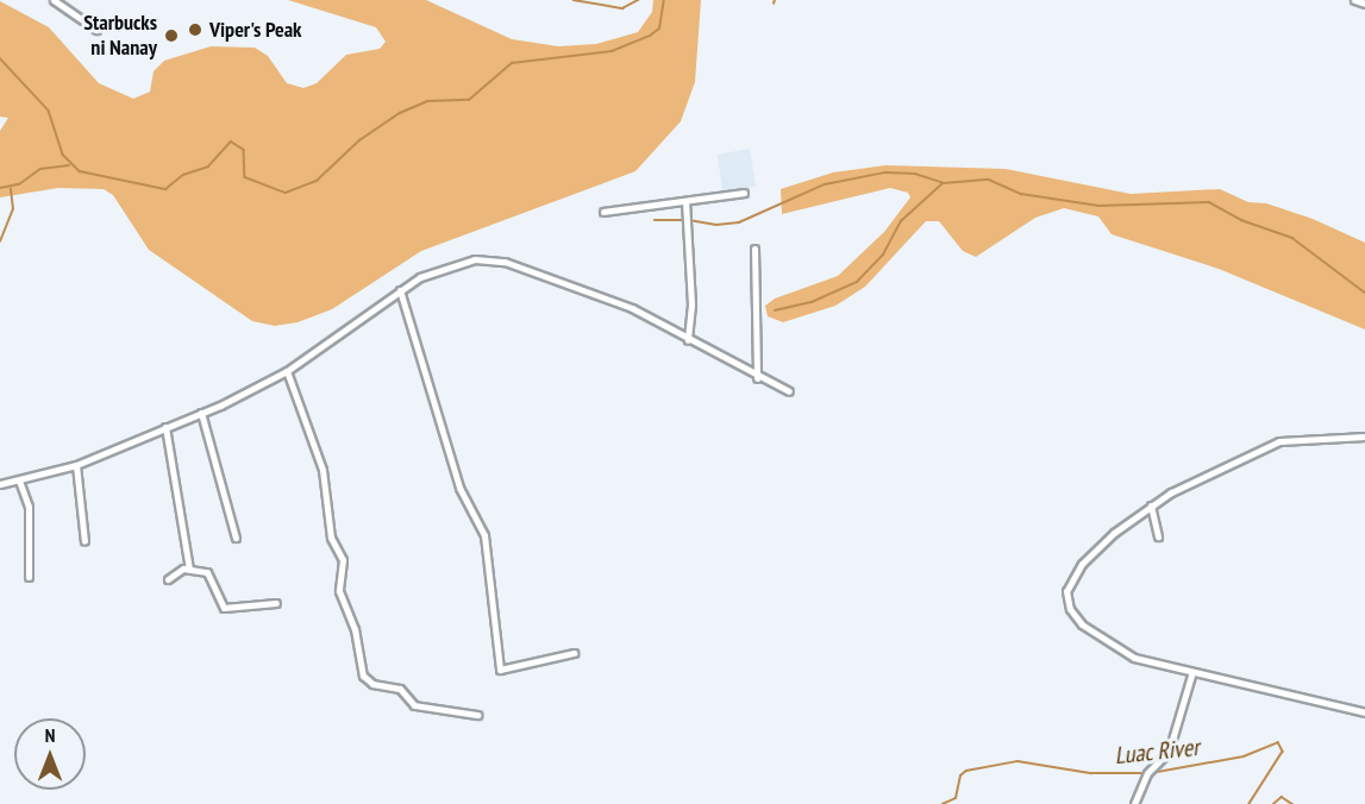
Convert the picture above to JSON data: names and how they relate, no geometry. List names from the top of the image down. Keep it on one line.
{"water":["Luac River"],"places":["Viper's Peak","Starbucks ni Nanay"],"north":"top"}
